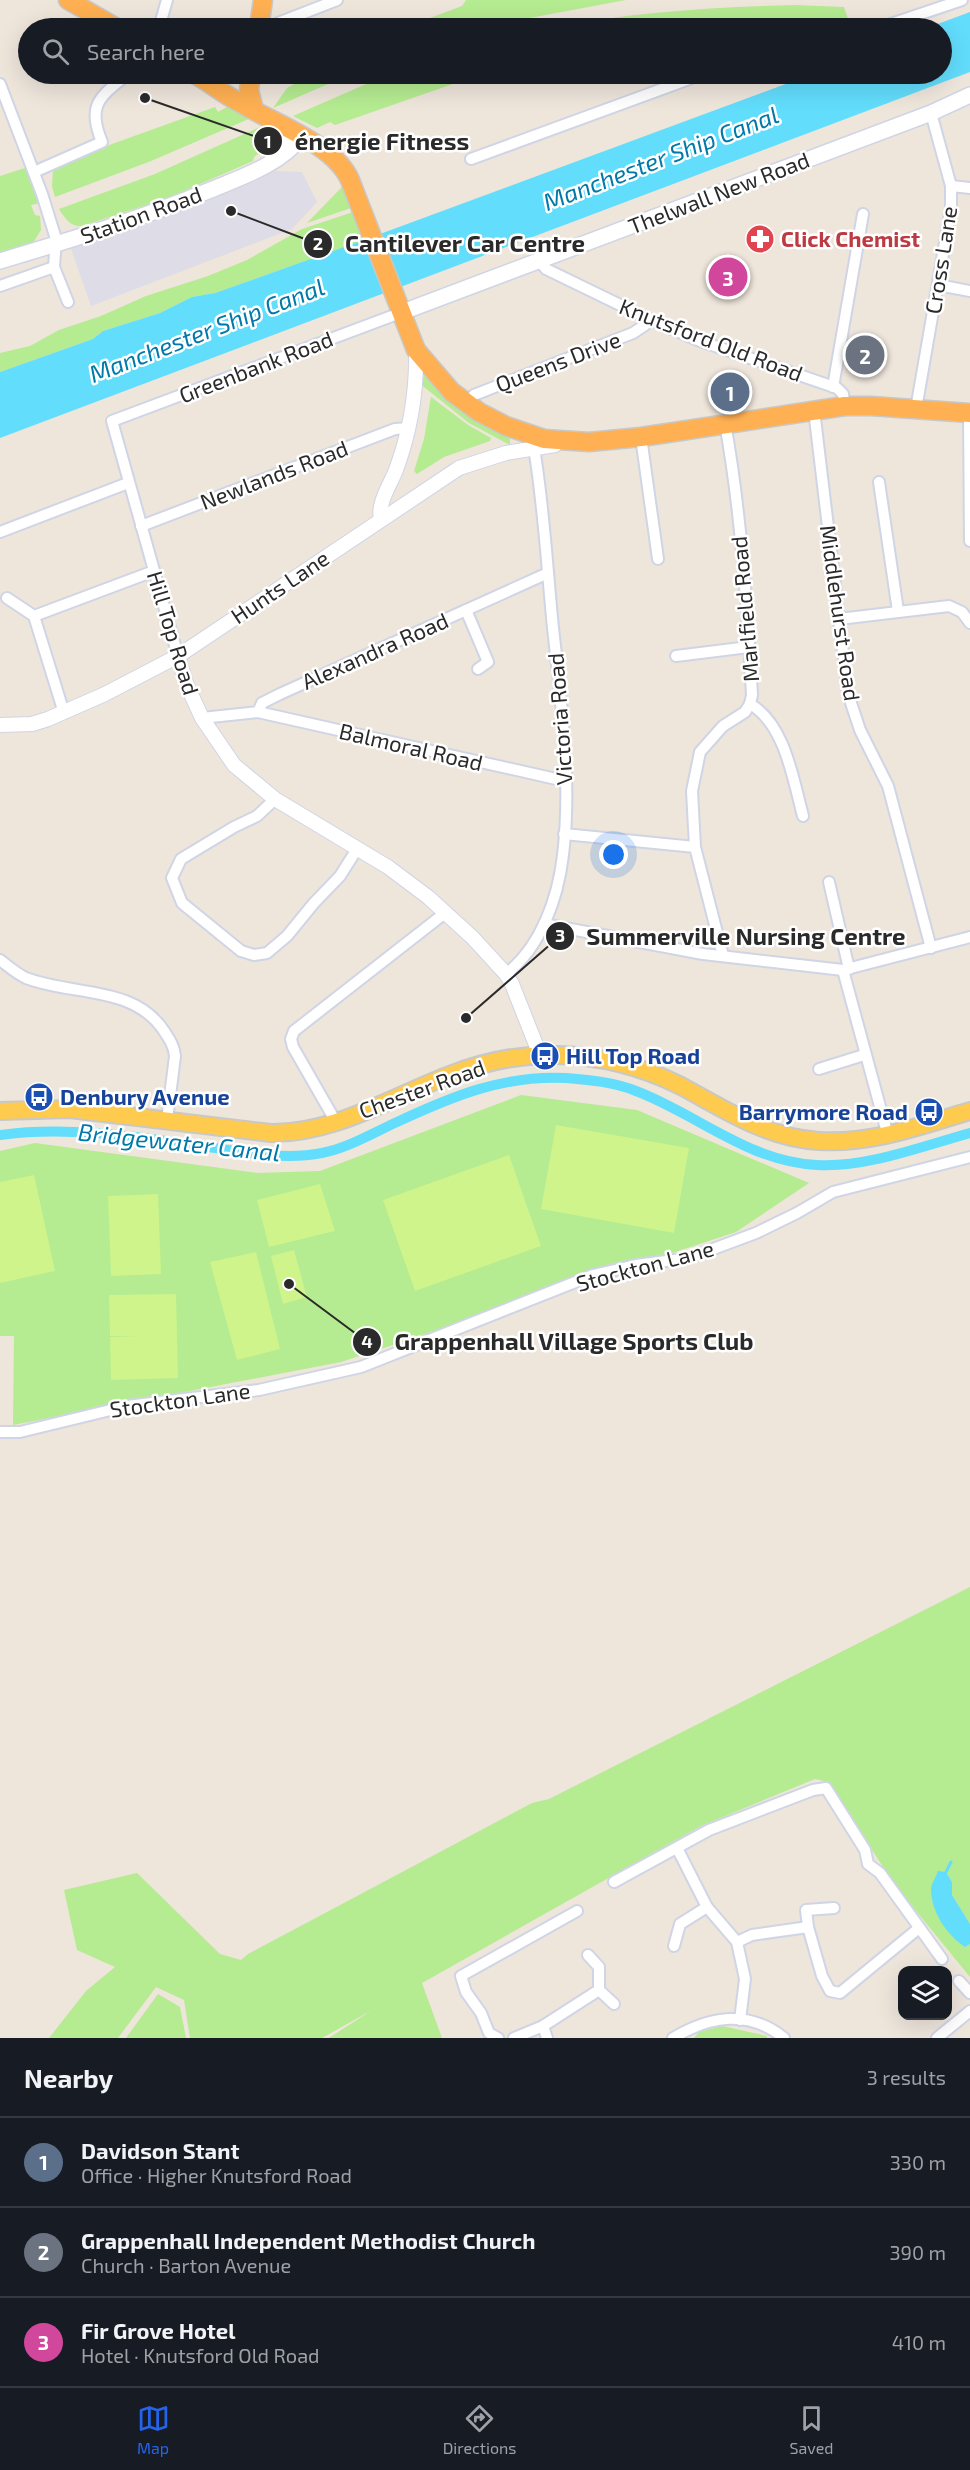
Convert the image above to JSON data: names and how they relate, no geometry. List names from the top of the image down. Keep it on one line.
{"streets":{"main road":["Thelwall New Road","Station Road","Chester Road"],"street":["Cross Lane","Knutsford Old Road","Queens Drive","Greenbank Road","Newlands Road","Hunts Lane","Marlfield Road","Middlehurst Road","Hill Top Road","Alexandra Road","Victoria Road","Balmoral Road","Stockton Lane"]},"crossings":[["Thelwall New Road","Cross Lane"],["Thelwall New Road","Knutsford Old Road"],["Thelwall New Road","Greenbank Road"],["Knutsford Old Road","Queens Drive"],["Greenbank Road","Hill Top Road"],["Newlands Road","Hill Top Road"],["Hunts Lane","Hill Top Road"],["Hunts Lane","Victoria Road"],["Hill Top Road","Victoria Road"],["Hill Top Road","Chester Road"],["Alexandra Road","Victoria Road"],["Alexandra Road","Balmoral Road"],["Victoria Road","Balmoral Road"]],"water":["Manchester Ship Canal","Bridgewater Canal"],"places":{"other":["énergie Fitness","Cantilever Car Centre","Summerville Nursing Centre","Grappenhall Village Sports Club"],"pharmacy":["Click Chemist"],"bus stop":["Hill Top Road","Denbury Avenue","Barrymore Road"]},"page":{"search":"Search here","pins":["3","2","1"],"heading":["Nearby","3 results"],"list":[{"mark":"1","name":"Davidson Stant","note":"Office · Higher Knutsford Road","value":"330 m"},{"mark":"2","name":"Grappenhall Independent Methodist Church","note":"Church · Barton Avenue","value":"390 m"},{"mark":"3","name":"Fir Grove Hotel","note":"Hotel · Knutsford Old Road","value":"410 m"}],"nav":["Map","Directions","Saved"]}}
